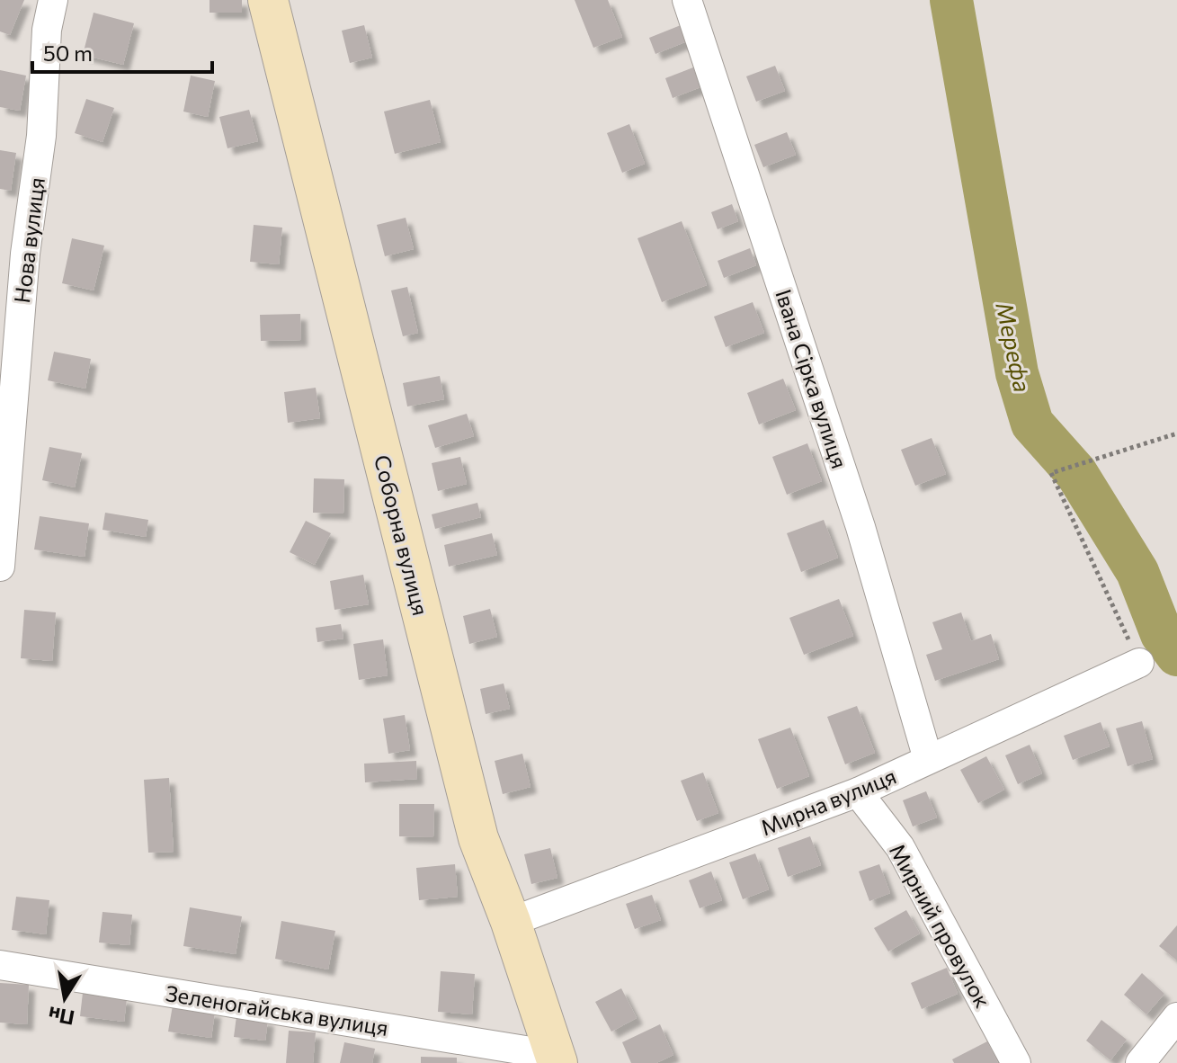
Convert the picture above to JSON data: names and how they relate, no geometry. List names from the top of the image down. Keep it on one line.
{"streets":{"street":["Нова вулиця","Івана Сірка вулиця","Соборна вулиця","Мирна вулиця","Мирний провулок","Зеленогайська вулиця"]},"crossings":[["Івана Сірка вулиця","Мирна вулиця"],["Соборна вулиця","Мирна вулиця"],["Соборна вулиця","Зеленогайська вулиця"],["Мирна вулиця","Мирний провулок"]],"water":["Мерефа"],"scale_bar":"50 m","north":"bottom"}
